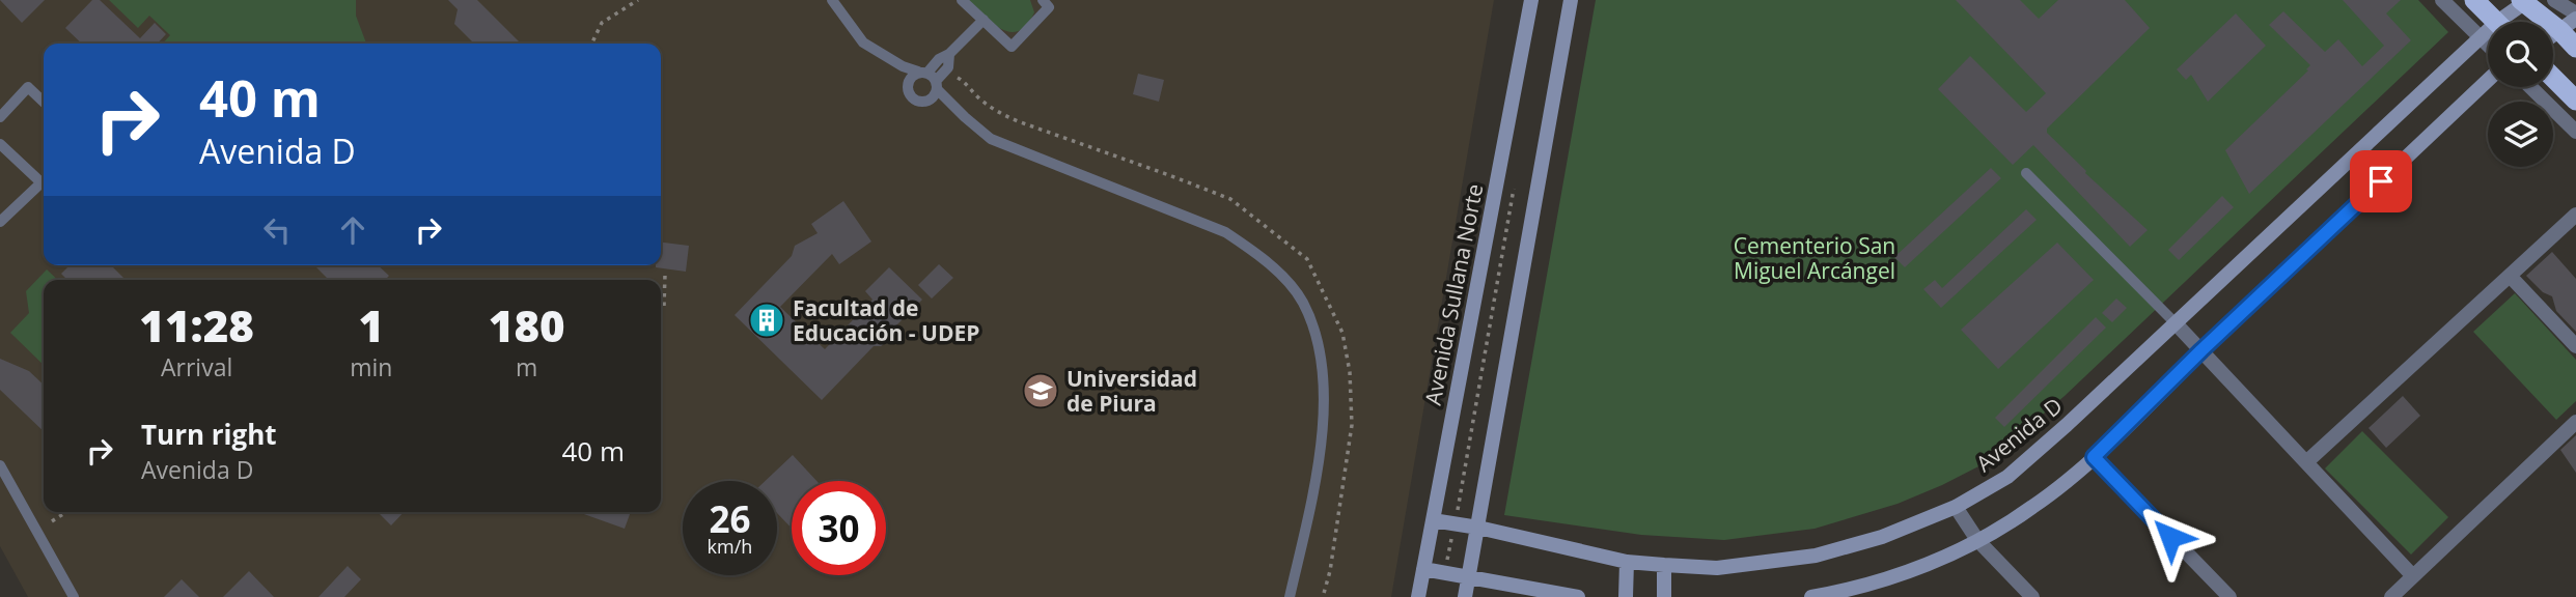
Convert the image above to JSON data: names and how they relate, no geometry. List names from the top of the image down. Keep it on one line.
{"streets":{"main road":["Avenida Sullana Norte","Avenida D"]},"crossings":[["Avenida Sullana Norte","Avenida D"]],"parks":["Cementerio San Miguel Arcángel"],"places":{"building":["Facultad de Educación - UDEP"],"school or university":["Universidad de Piura"]},"page":{"turn":["40 m","Avenida D"],"eta":["11:28","Arrival","1","min","180","m"],"list":[{"name":"Turn right","note":"Avenida D","value":"40 m"}],"speed":"26 km/h","limit":"30"}}
